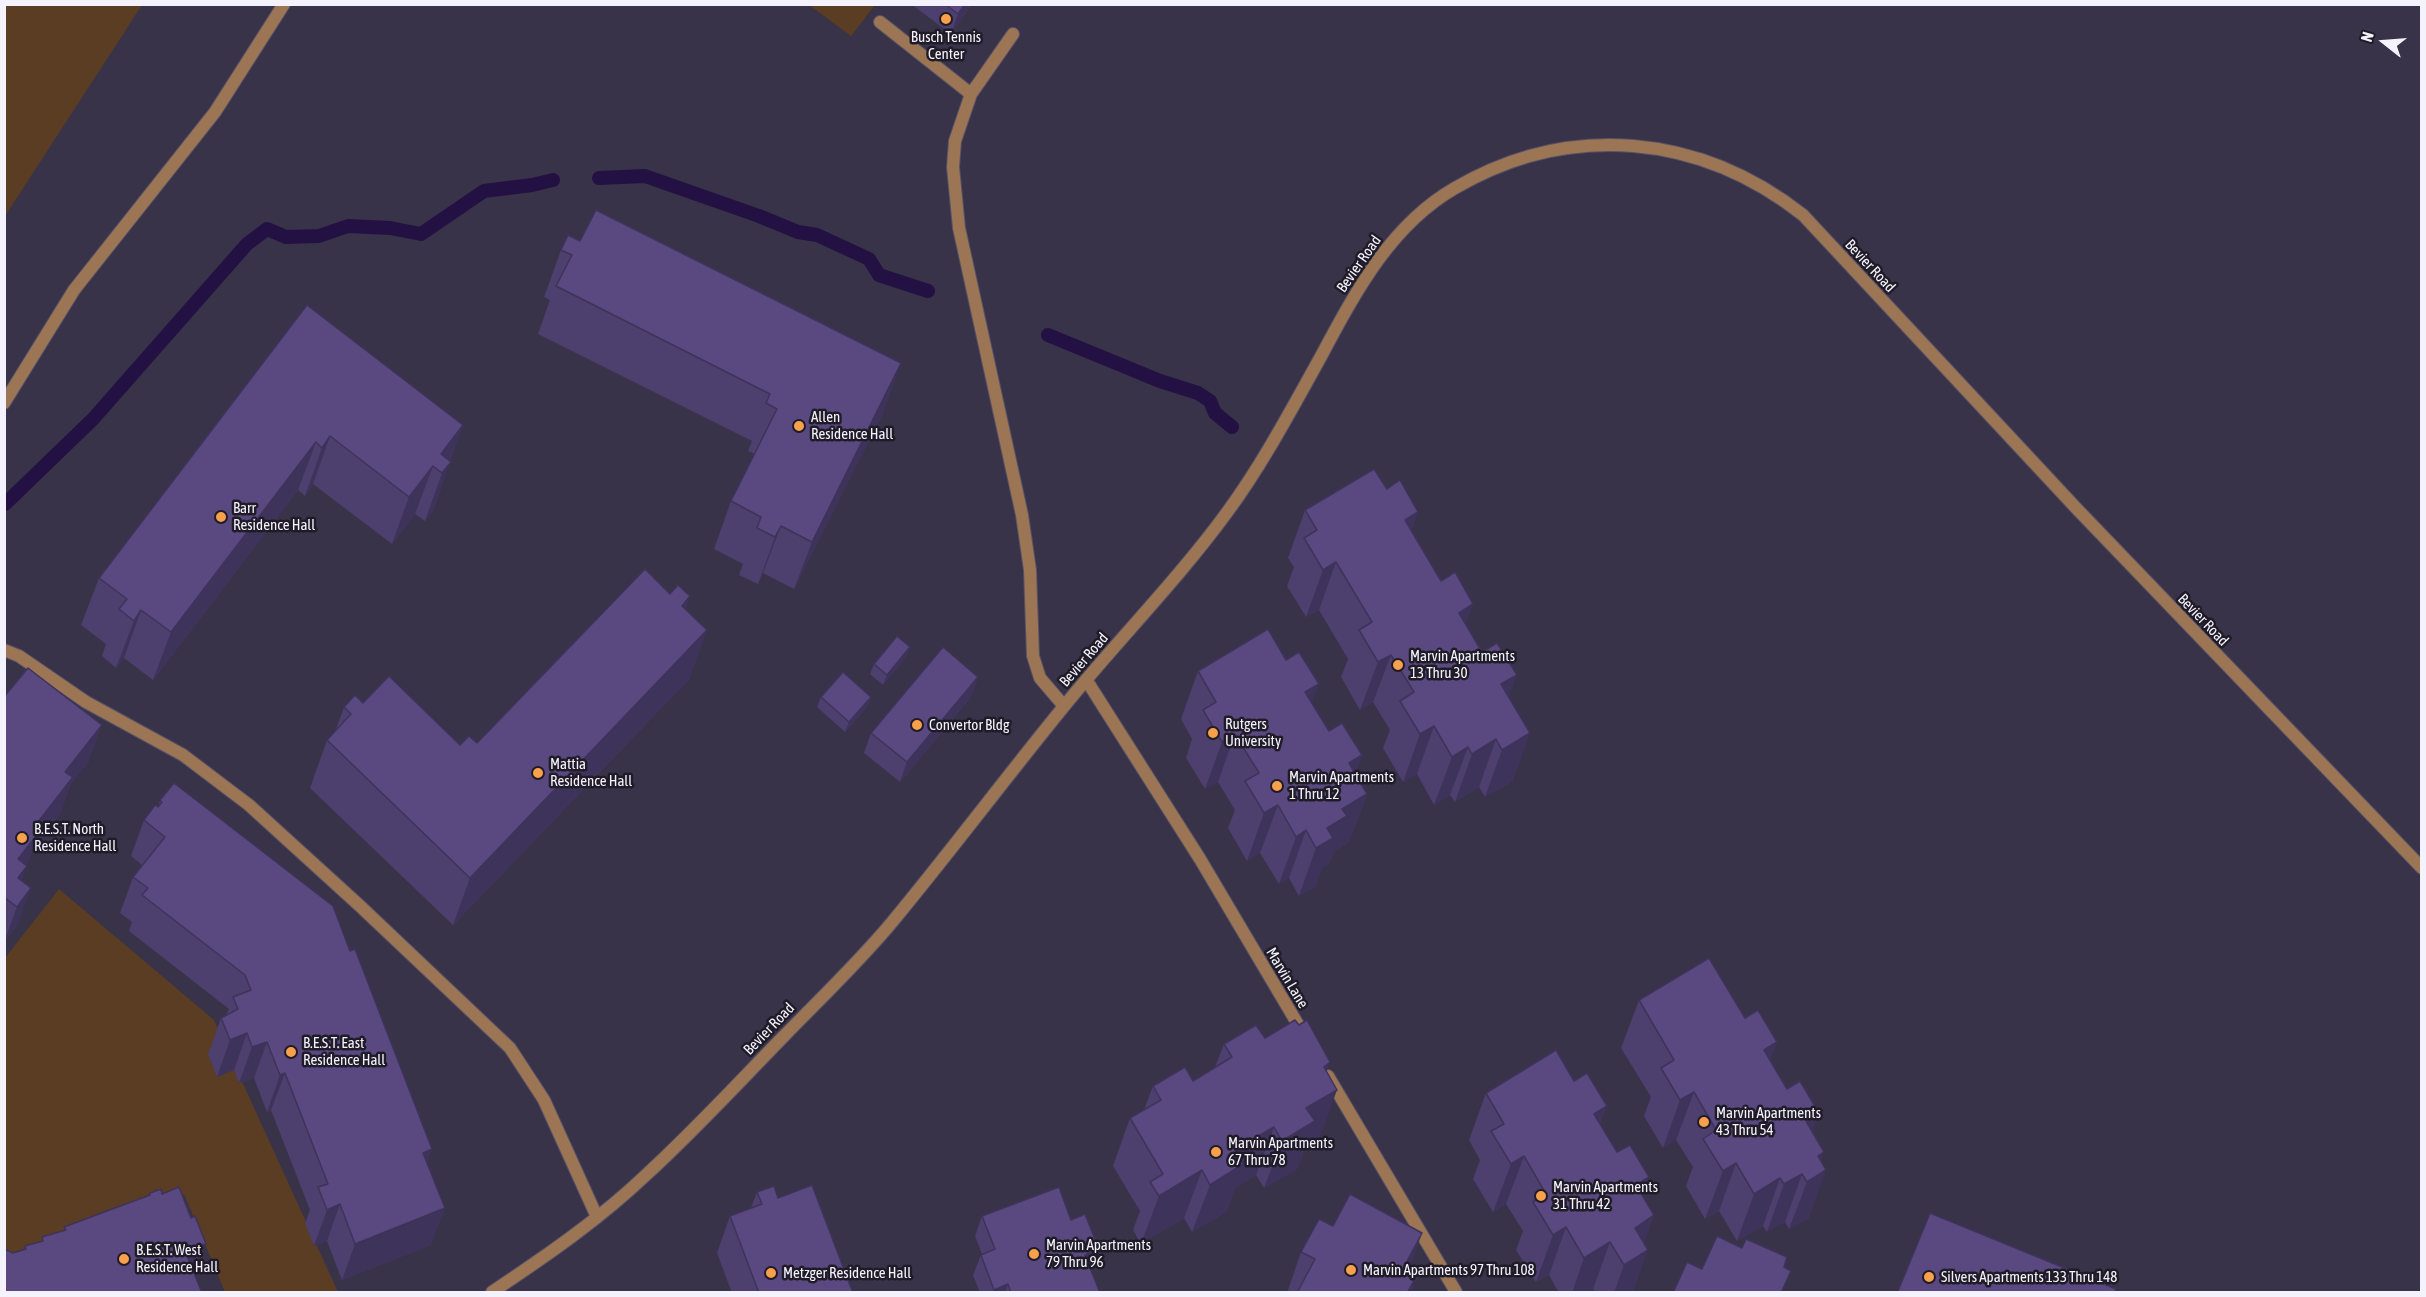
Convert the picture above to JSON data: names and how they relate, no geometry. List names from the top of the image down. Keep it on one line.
{"streets":{"street":["Bevier Road","Marvin Lane"]},"crossings":[["Bevier Road","Marvin Lane"]],"places":["Busch Tennis Center","Allen Residence Hall","Barr Residence Hall","Marvin Apartments 13 Thru 30","Convertor Bldg","Rutgers University","Mattia Residence Hall","Marvin Apartments 1 Thru 12","B.E.S.T. North Residence Hall","B.E.S.T. East Residence Hall","Marvin Apartments 43 Thru 54","Marvin Apartments 67 Thru 78","Marvin Apartments 31 Thru 42","Marvin Apartments 79 Thru 96","B.E.S.T. West Residence Hall","Marvin Apartments 97 Thru 108","Metzger Residence Hall","Silvers Apartments 133 Thru 148"],"north":"left"}
